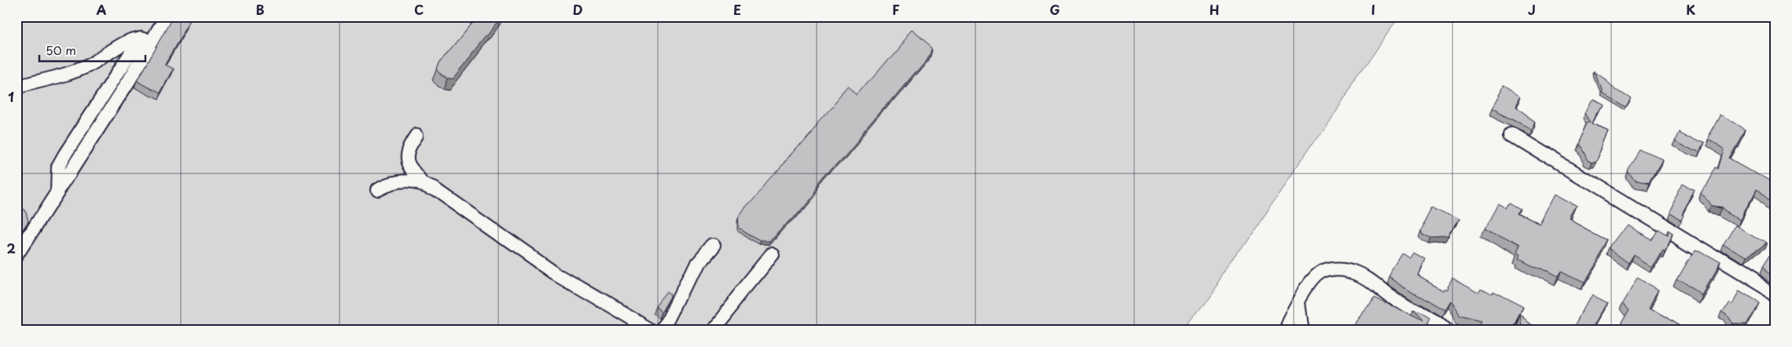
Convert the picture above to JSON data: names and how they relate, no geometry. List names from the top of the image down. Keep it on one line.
{"scale_bar":"50 m","grid":{"columns":["A","B","C","D","E","F","G","H","I","J","K"],"rows":["1","2"]}}
